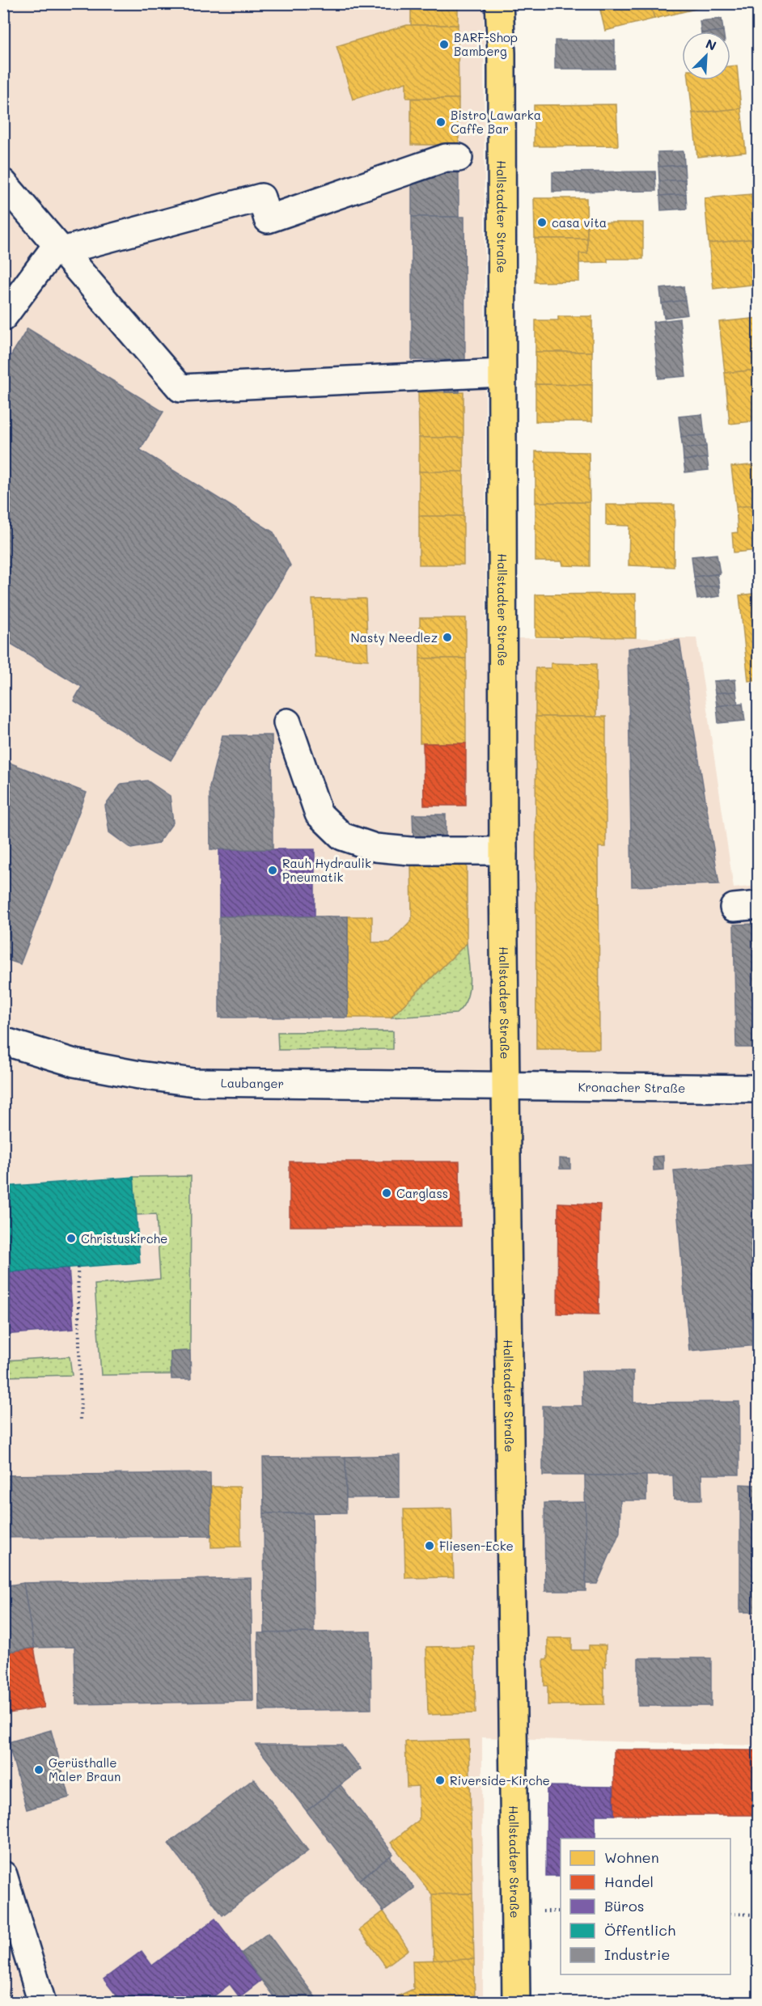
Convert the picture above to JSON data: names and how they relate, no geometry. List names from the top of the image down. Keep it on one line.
{"streets":{"main road":["Hallstadter Straße"],"street":["Laubanger","Kronacher Straße"]},"crossings":[["Hallstadter Straße","Laubanger"],["Hallstadter Straße","Kronacher Straße"],["Laubanger","Kronacher Straße"]],"places":["BARF-Shop Bamberg","Bistro Lawarka Caffe Bar","casa vita","Nasty Needlez","Rauh Hydraulik Pneumatik","Carglass","Christuskirche","Fliesen-Ecke","Gerüsthalle Maler Braun","Riverside-Kirche"],"legend":["Wohnen","Handel","Büros","Öffentlich","Industrie"],"north":"top right"}
